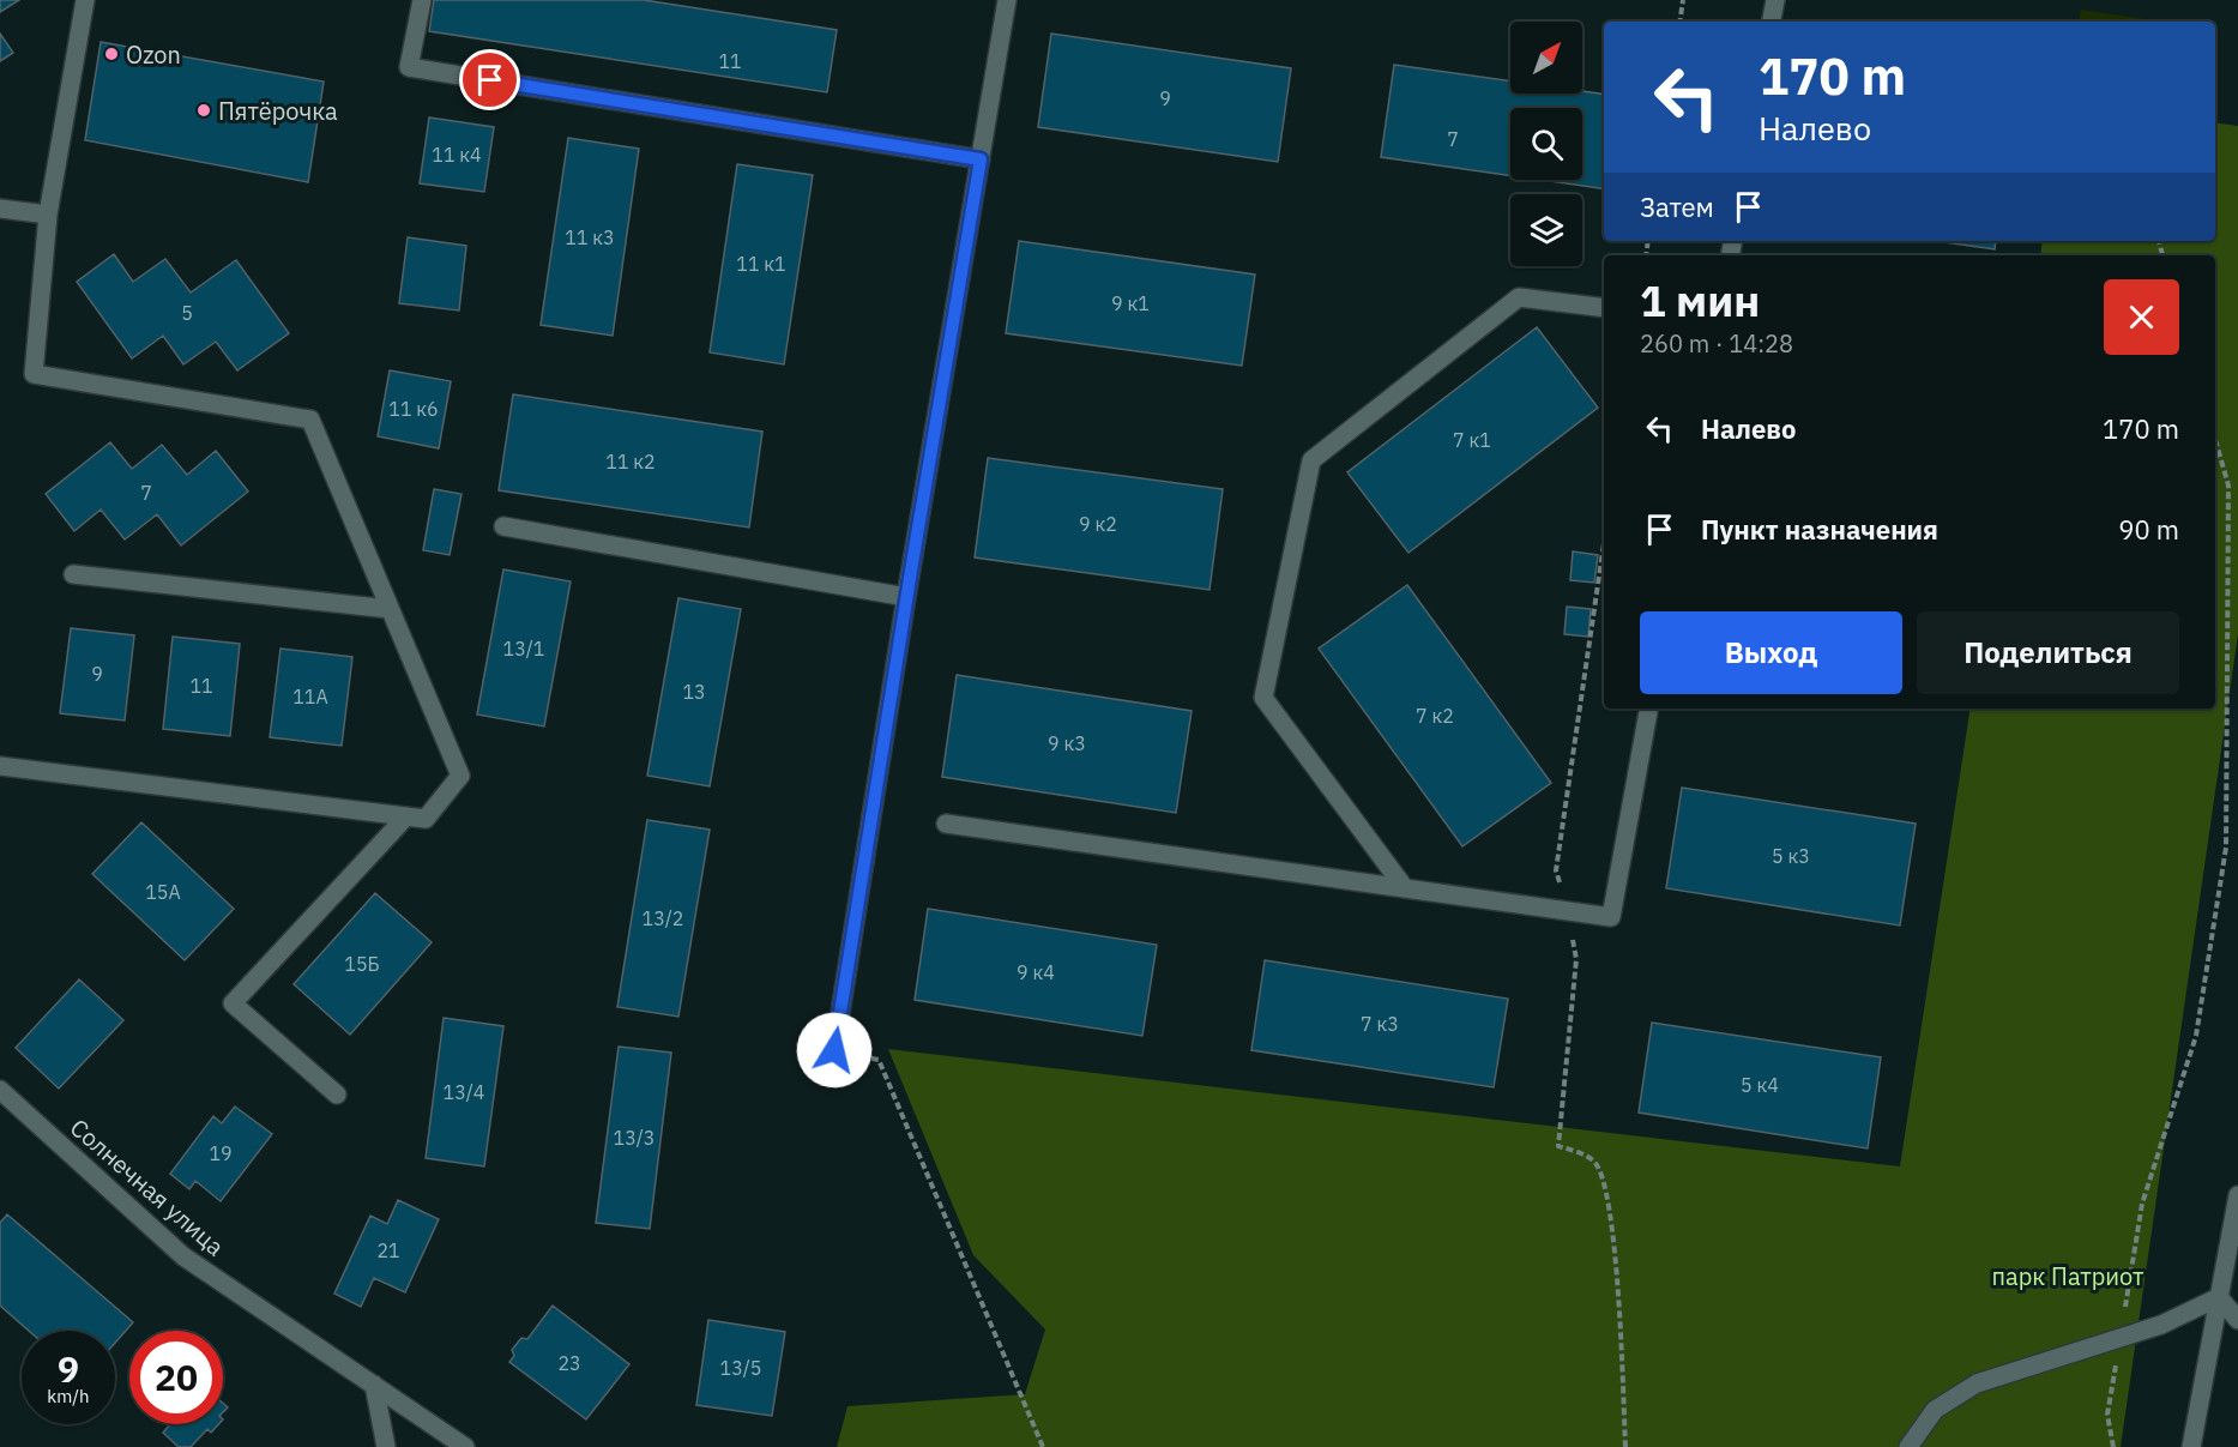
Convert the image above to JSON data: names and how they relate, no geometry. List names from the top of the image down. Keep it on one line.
{"streets":{"street":["Солнечная улица"]},"parks":["парк Патриот"],"places":["Ozon","Пятёрочка"],"house_numbers":["11","9","7","11 к4","11 к3","11 к1","9 к1","5","11 к6","7 к1","11 к2","7","9 к2","13/1","9","11","13","11А","7 к2","9 к3","5 к3","15А","13/2","15Б","9 к4","7 к3","5 к4","13/4","13/3","19","21","23","13/5"],"north":"top right","page":{"turn":["170 m","Налево"],"then":"Затем","heading":["1 мин","260 m · 14:28"],"list":[{"name":"Налево","value":"170 m"},{"name":"Пункт назначения","value":"90 m"}],"buttons":["Выход","Поделиться"],"speed":"9 km/h","limit":"20"}}
